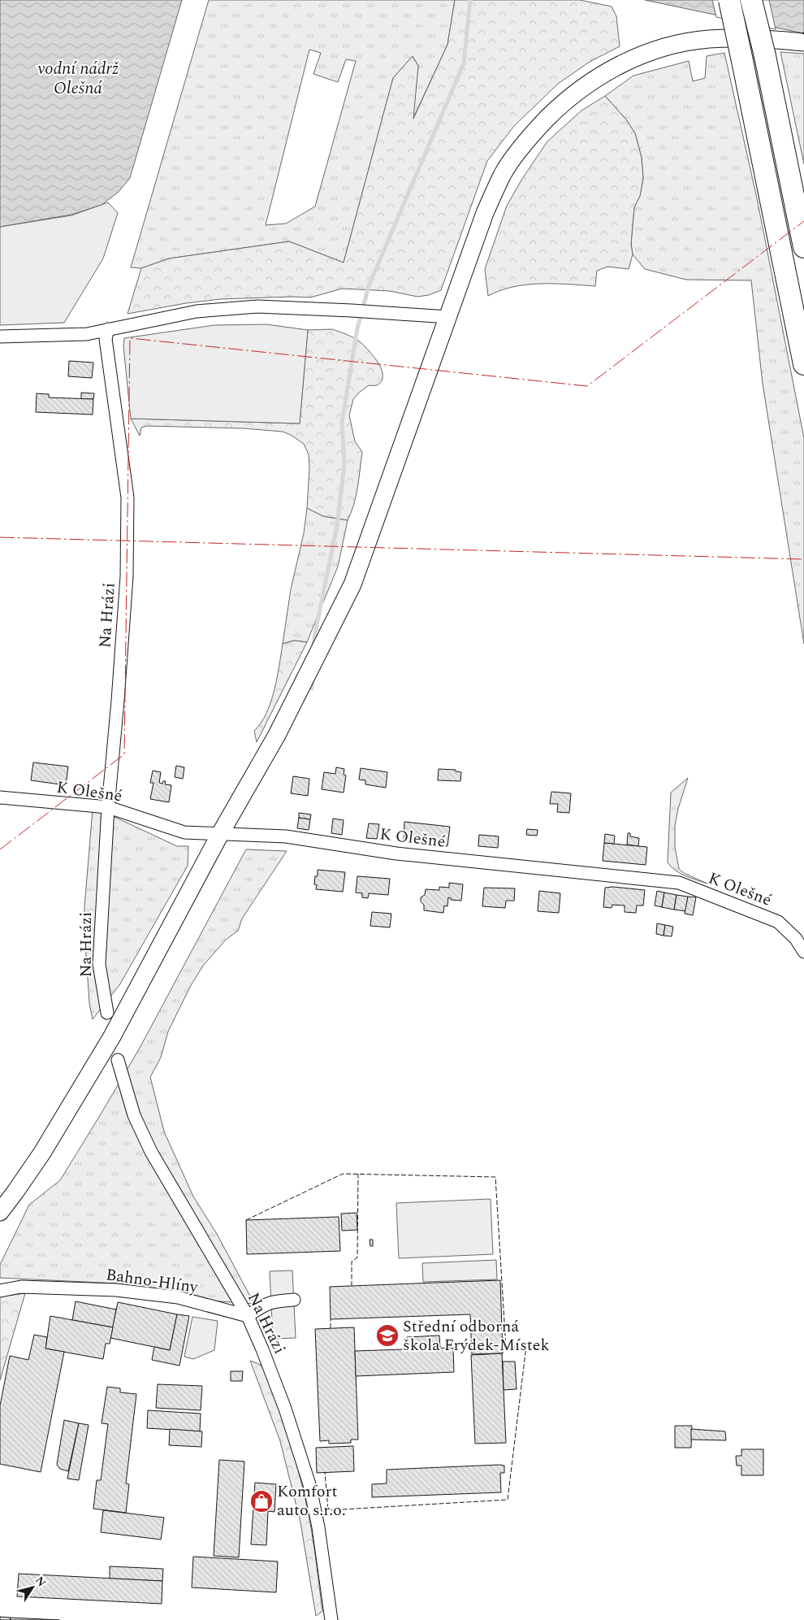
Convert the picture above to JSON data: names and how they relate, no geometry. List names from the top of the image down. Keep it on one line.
{"streets":{"street":["Na Hrázi","K Olešné","Bahno-Hlíny"]},"crossings":[["Na Hrázi","K Olešné"],["Na Hrázi","Bahno-Hlíny"]],"water":["vodní nádrž Olešná"],"places":{"school or university":["Střední odborná škola Frýdek-Místek"],"shop":["Komfort auto s.r.o."]},"north":"top right"}
